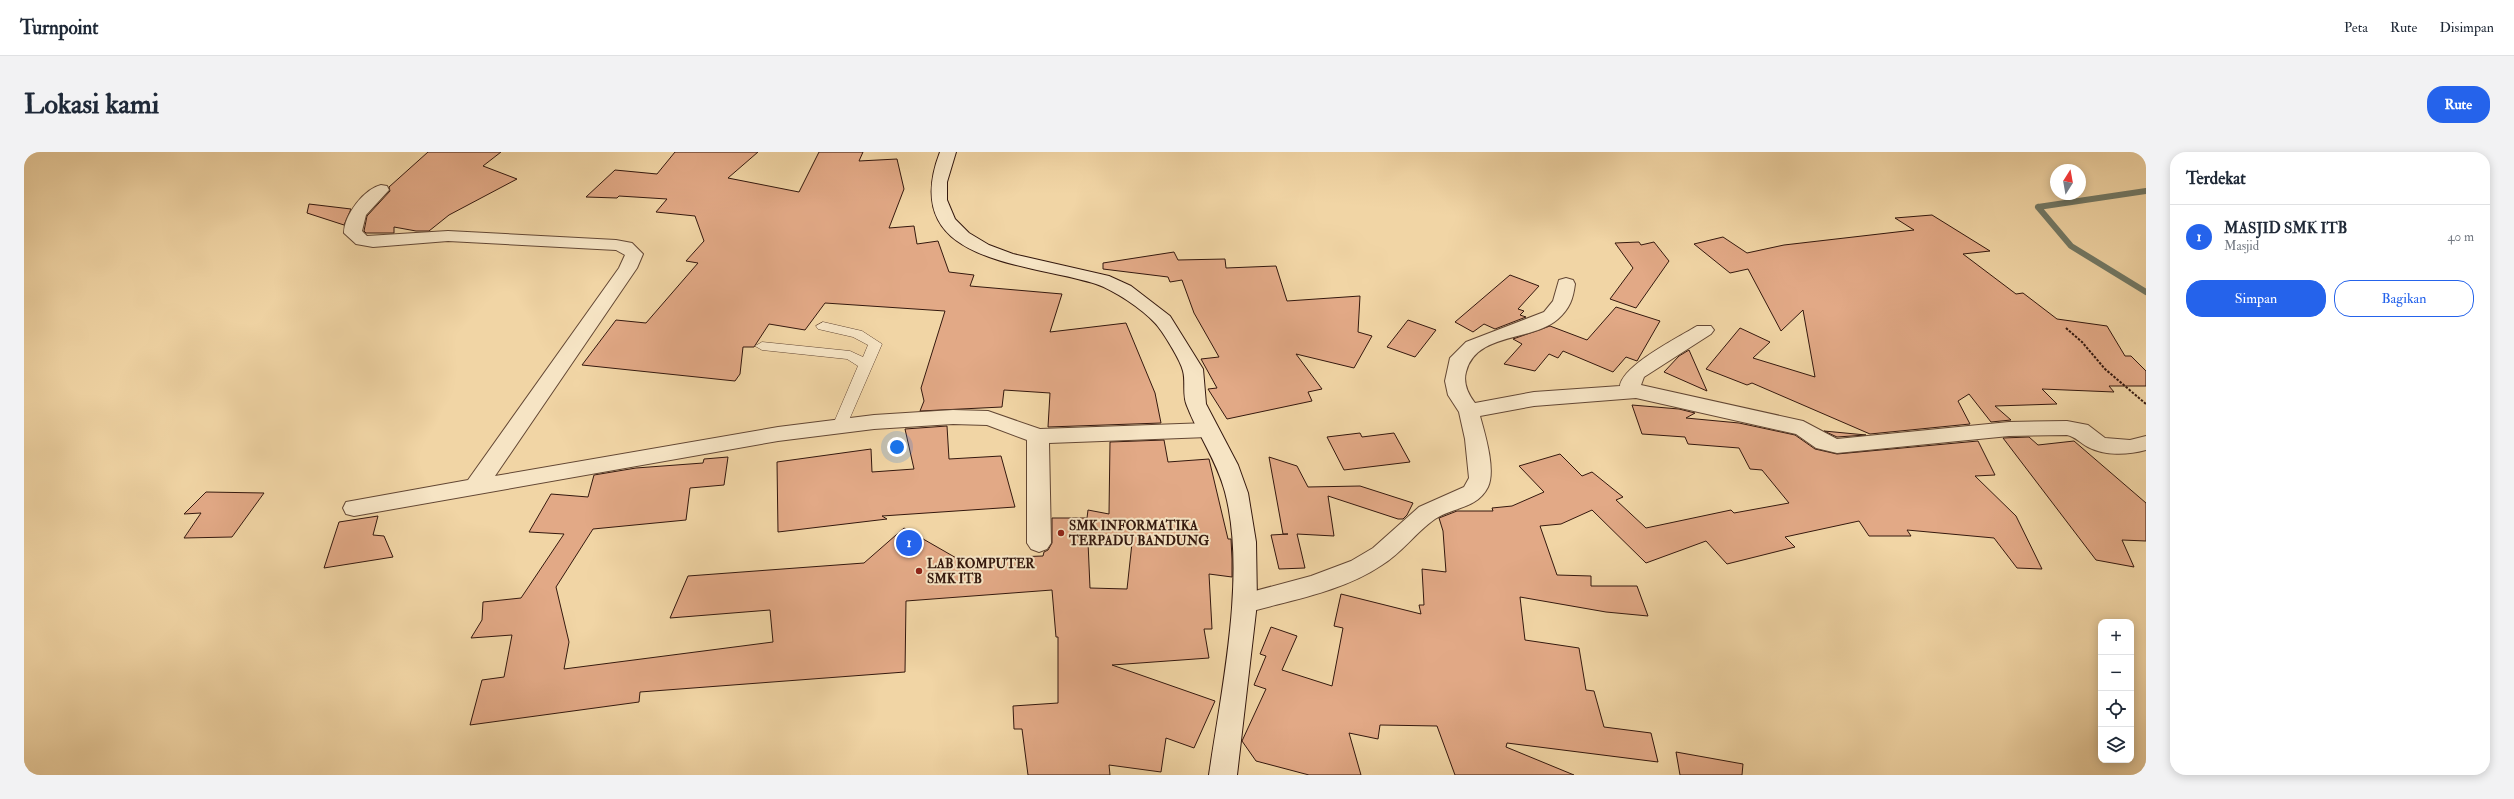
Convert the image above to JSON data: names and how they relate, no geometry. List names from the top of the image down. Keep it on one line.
{"places":["SMK INFORMATIKA TERPADU BANDUNG","LAB KOMPUTER SMK ITB"],"north":"top","page":{"header":"Turnpoint","nav":["Peta","Rute","Disimpan"],"buttons":["Rute",["Simpan","Bagikan"]],"title":"Lokasi kami","heading":"Terdekat","list":[{"mark":"1","name":"MASJID SMK ITB","note":"Masjid","value":"40 m"}],"pins":"1","map_buttons":["+","−"]}}
